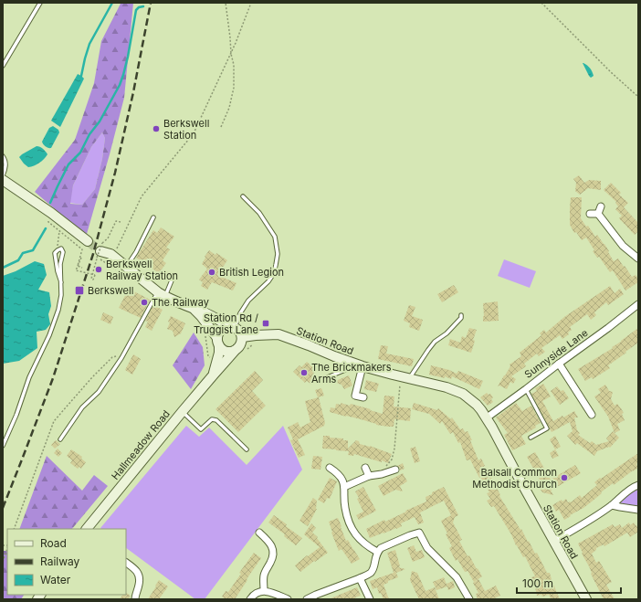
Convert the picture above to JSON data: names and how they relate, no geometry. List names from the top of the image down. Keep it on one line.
{"streets":{"street":["Station Road","Sunnyside Lane","Hallmeadow Road"]},"crossings":[["Station Road","Sunnyside Lane"],["Station Road","Hallmeadow Road"]],"places":{"other":["Berkswell Station","Berkswell Railway Station","British Legion","The Railway","The Brickmakers Arms","Balsall Common Methodist Church"],"transit":["Berkswell","Station Rd / Truggist Lane"]},"legend":["Road","Railway","Water"],"scale_bar":"100 m"}
